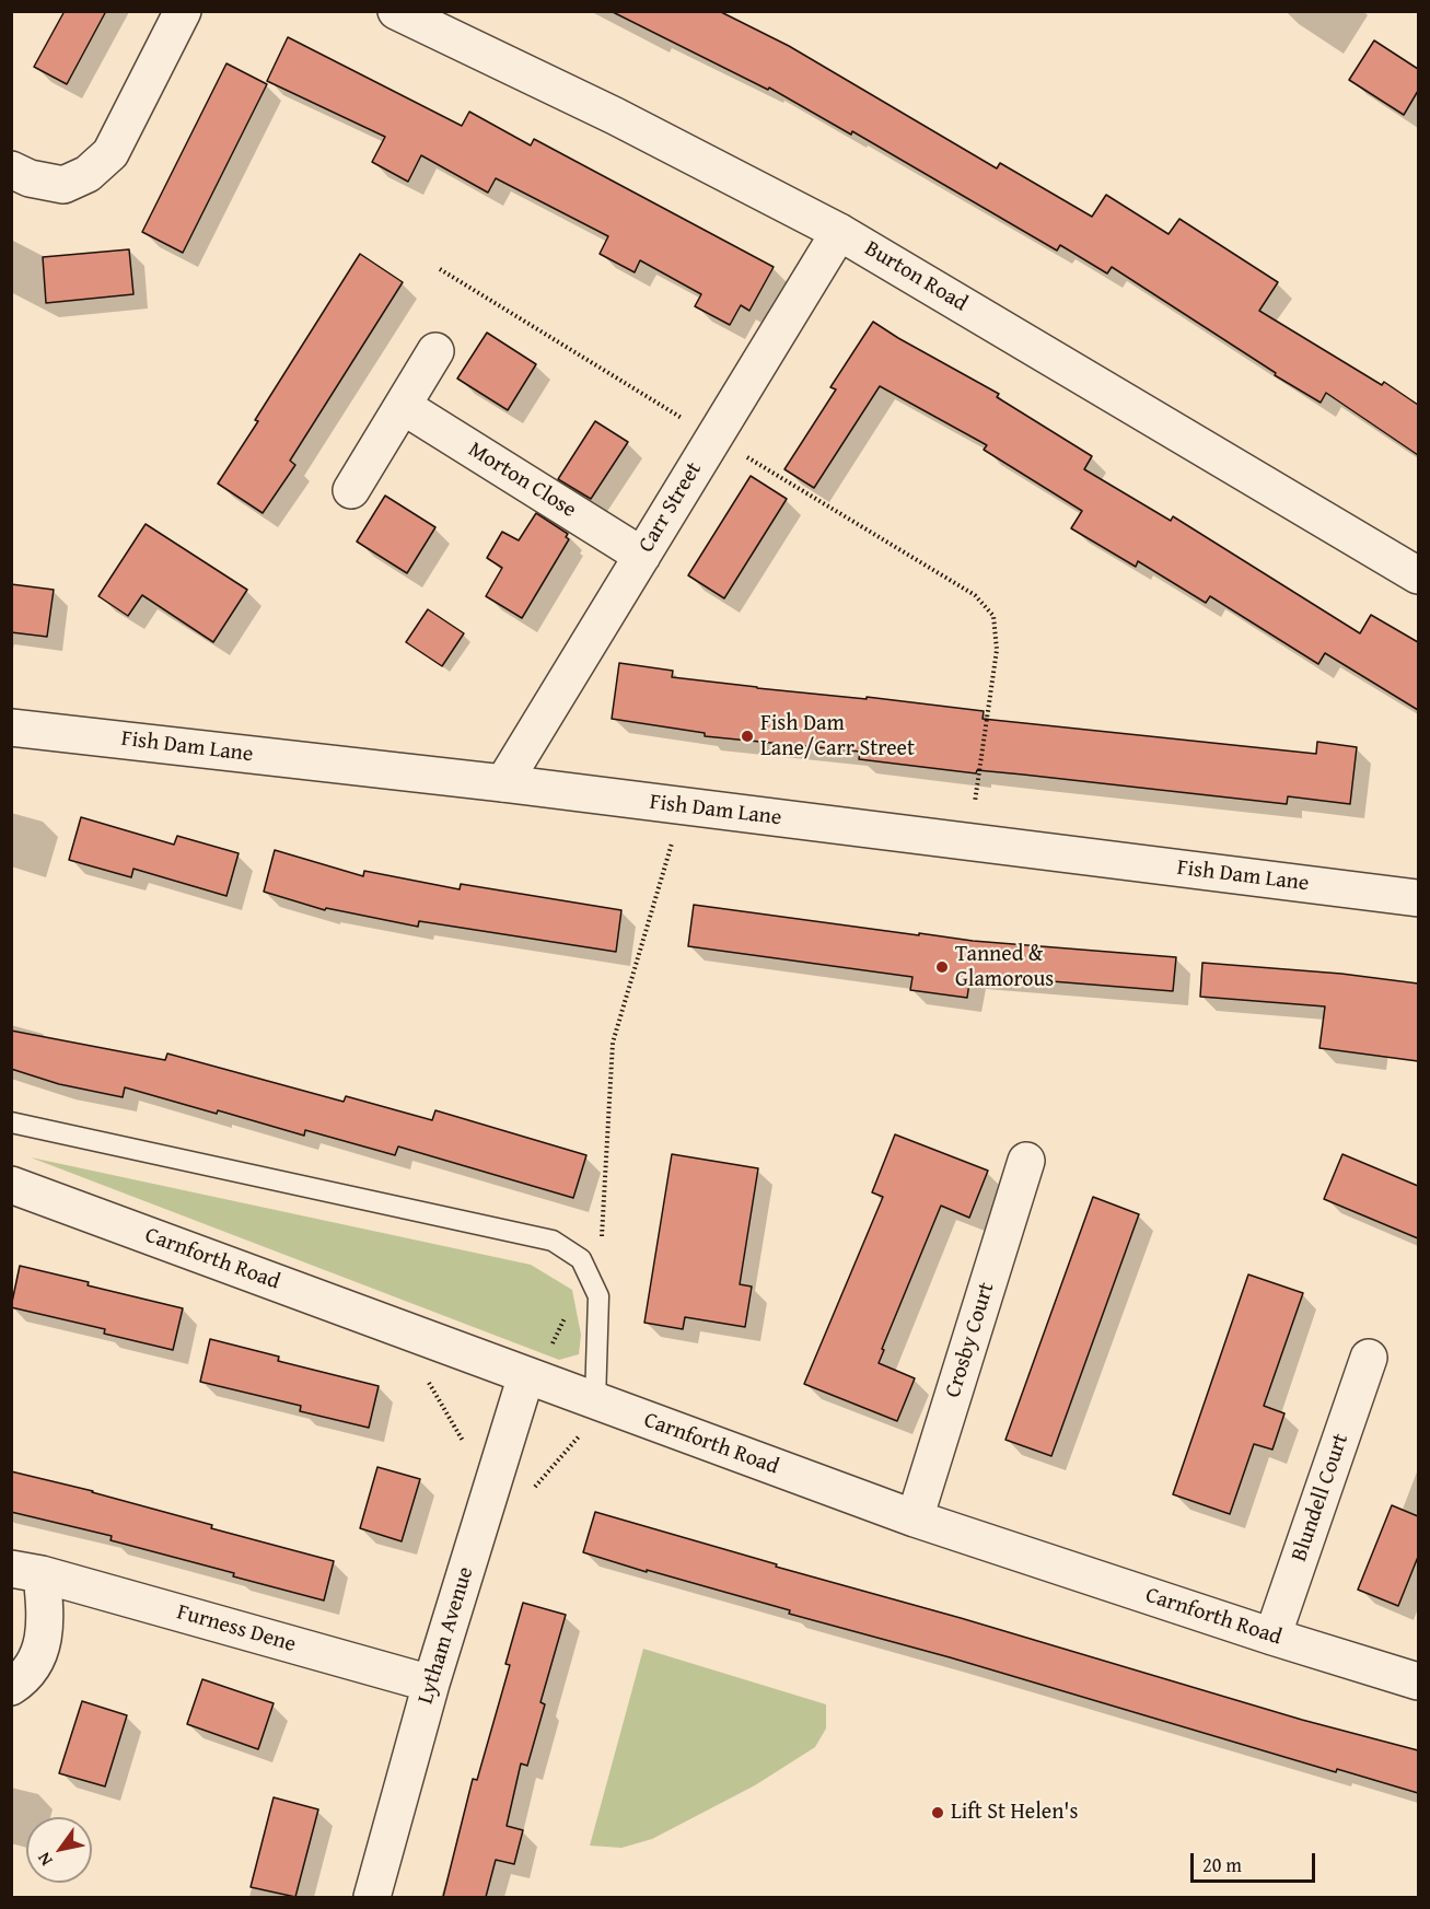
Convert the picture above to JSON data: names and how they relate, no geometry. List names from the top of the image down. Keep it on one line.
{"streets":{"street":["Burton Road","Morton Close","Carr Street","Fish Dam Lane","Carnforth Road","Crosby Court","Blundell Court","Furness Dene","Lytham Avenue"]},"crossings":[["Burton Road","Carr Street"],["Morton Close","Carr Street"],["Carr Street","Fish Dam Lane"],["Carnforth Road","Crosby Court"],["Carnforth Road","Blundell Court"],["Carnforth Road","Lytham Avenue"],["Furness Dene","Lytham Avenue"]],"places":["Fish Dam Lane/Carr Street","Tanned & Glamorous","Lift St Helen's"],"scale_bar":"20 m","north":"bottom left"}
